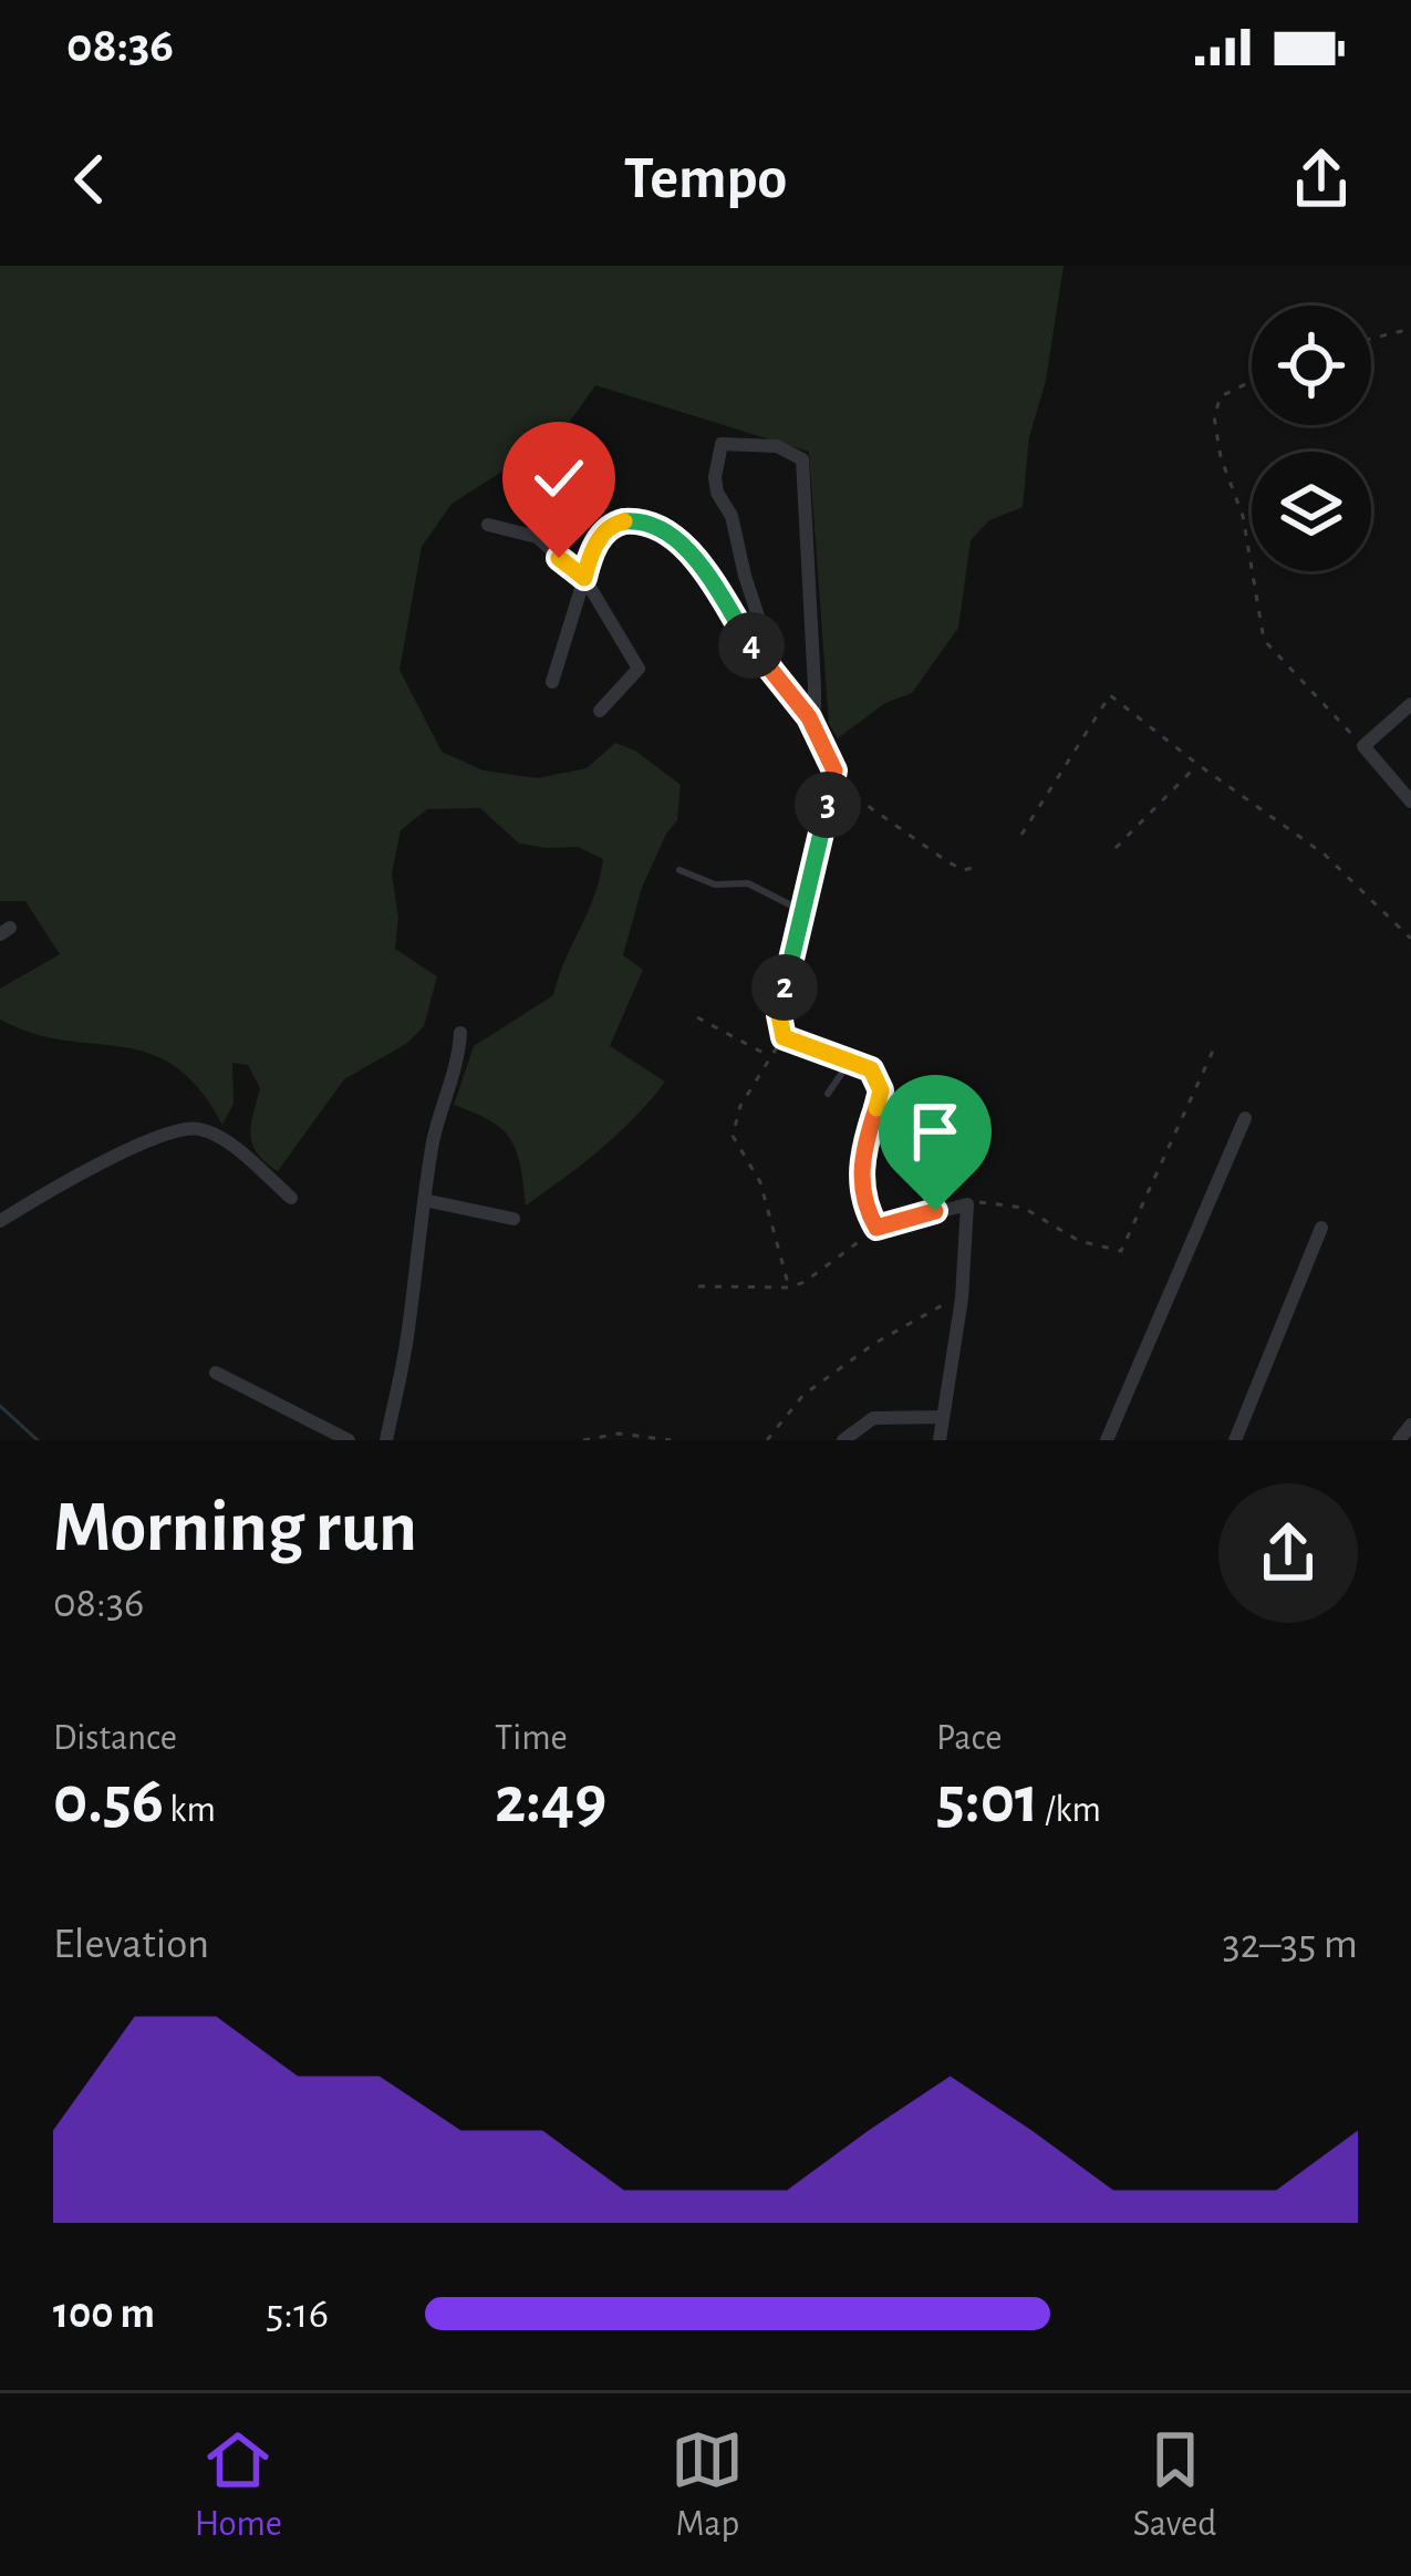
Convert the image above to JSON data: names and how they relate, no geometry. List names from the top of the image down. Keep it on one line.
{"page":{"status":"08:36","header":"Tempo","pins":["4","3","2"],"heading":["Morning run","08:36"],"stats":[["Distance","0.56 km"],["Time","2:49"],["Pace","5:01 /km"]],"chart":["Elevation","32–35 m"],"list":[{"name":"100 m","note":"5:16"}],"tabs":["Home","Map","Saved"]}}
